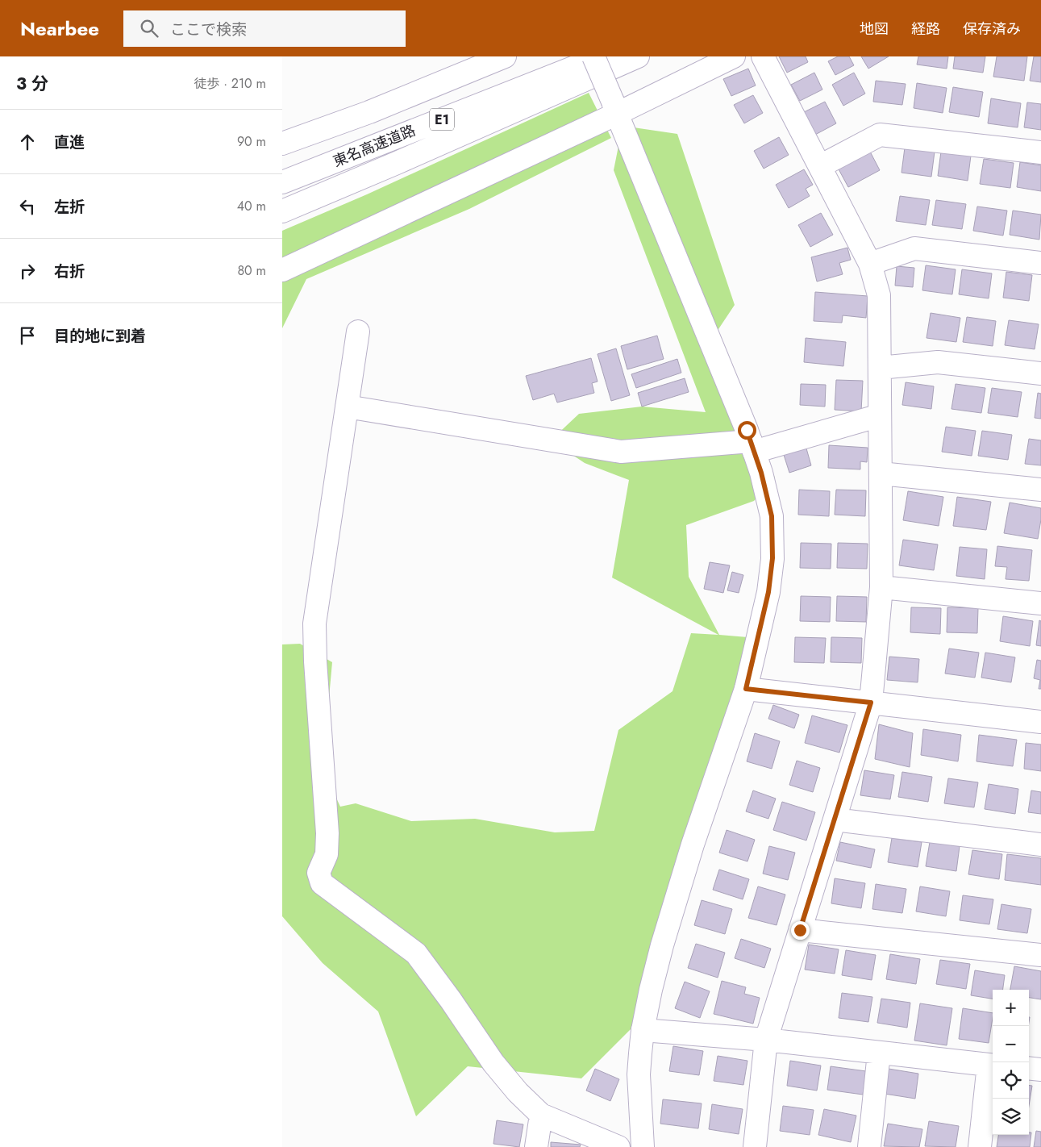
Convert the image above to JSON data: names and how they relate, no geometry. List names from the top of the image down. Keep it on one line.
{"streets":{"main road":["E1","東名高速道路"]},"page":{"header":"Nearbee","search":"ここで検索","nav":["地図","経路","保存済み"],"heading":["3 分","徒歩 · 210 m"],"list":[["直進","90 m"],["左折","40 m"],["右折","80 m"],"目的地に到着"],"map_buttons":["+","−"]}}
